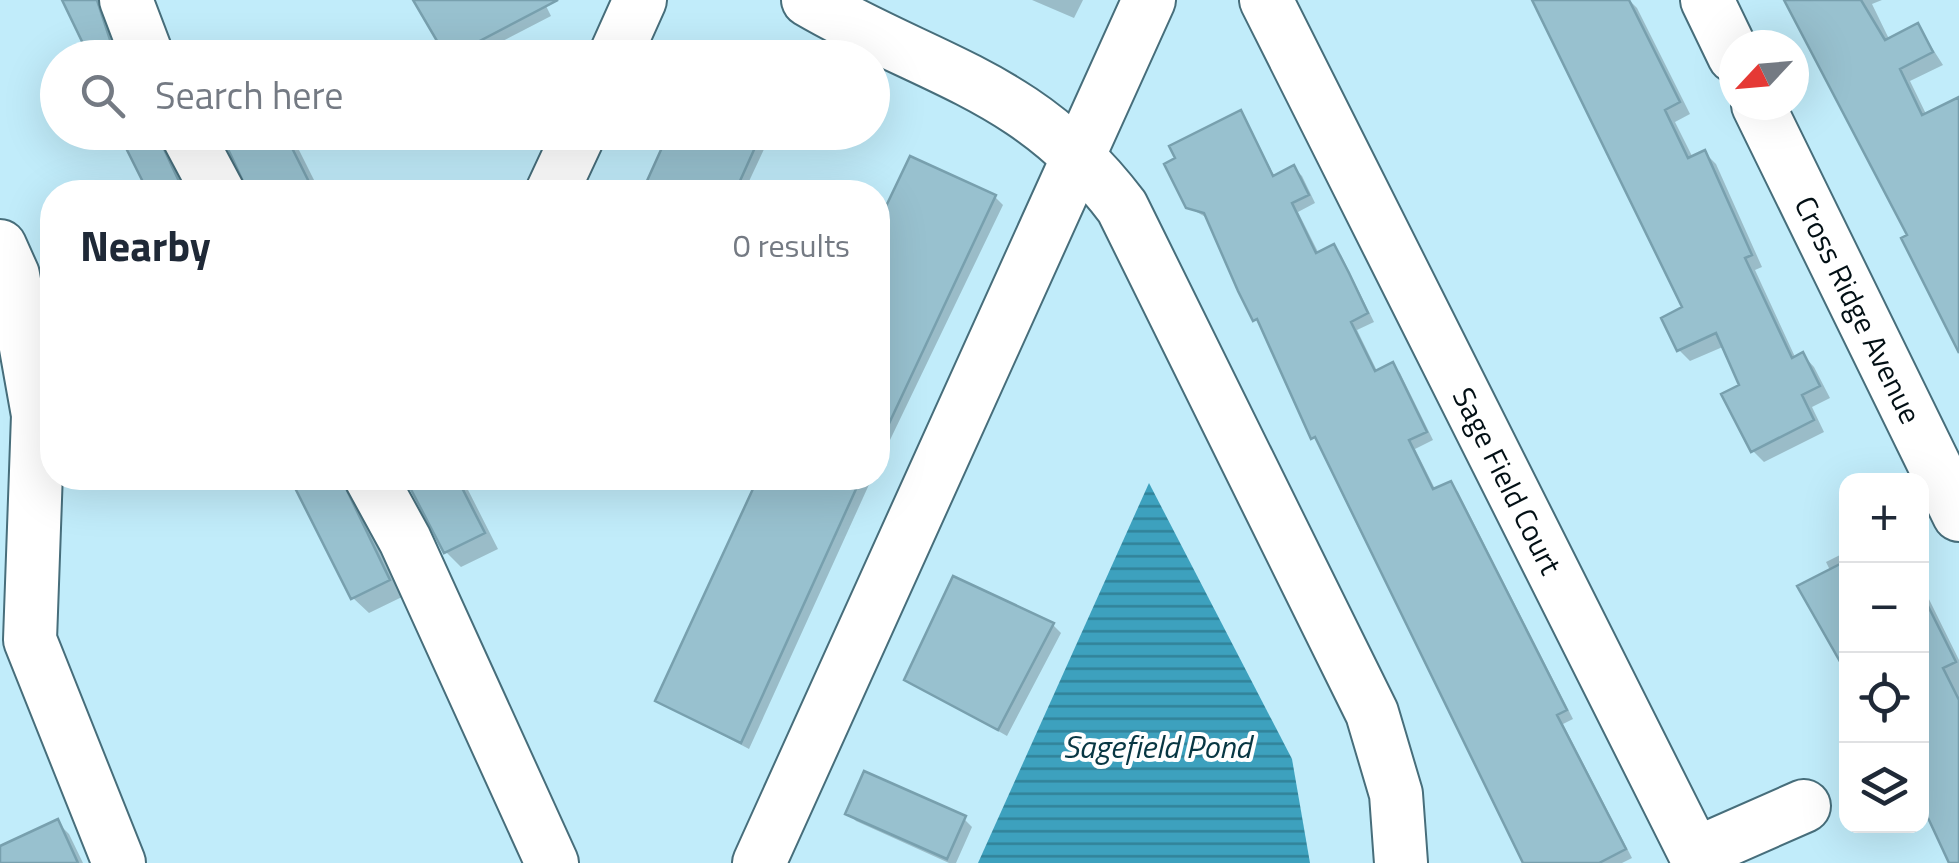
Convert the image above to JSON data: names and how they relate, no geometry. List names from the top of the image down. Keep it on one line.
{"streets":{"street":["Cross Ridge Avenue","Sage Field Court"]},"water":["Sagefield Pond"],"north":"bottom left","page":{"search":"Search here","heading":["Nearby","0 results"],"map_buttons":["+","−"]}}
